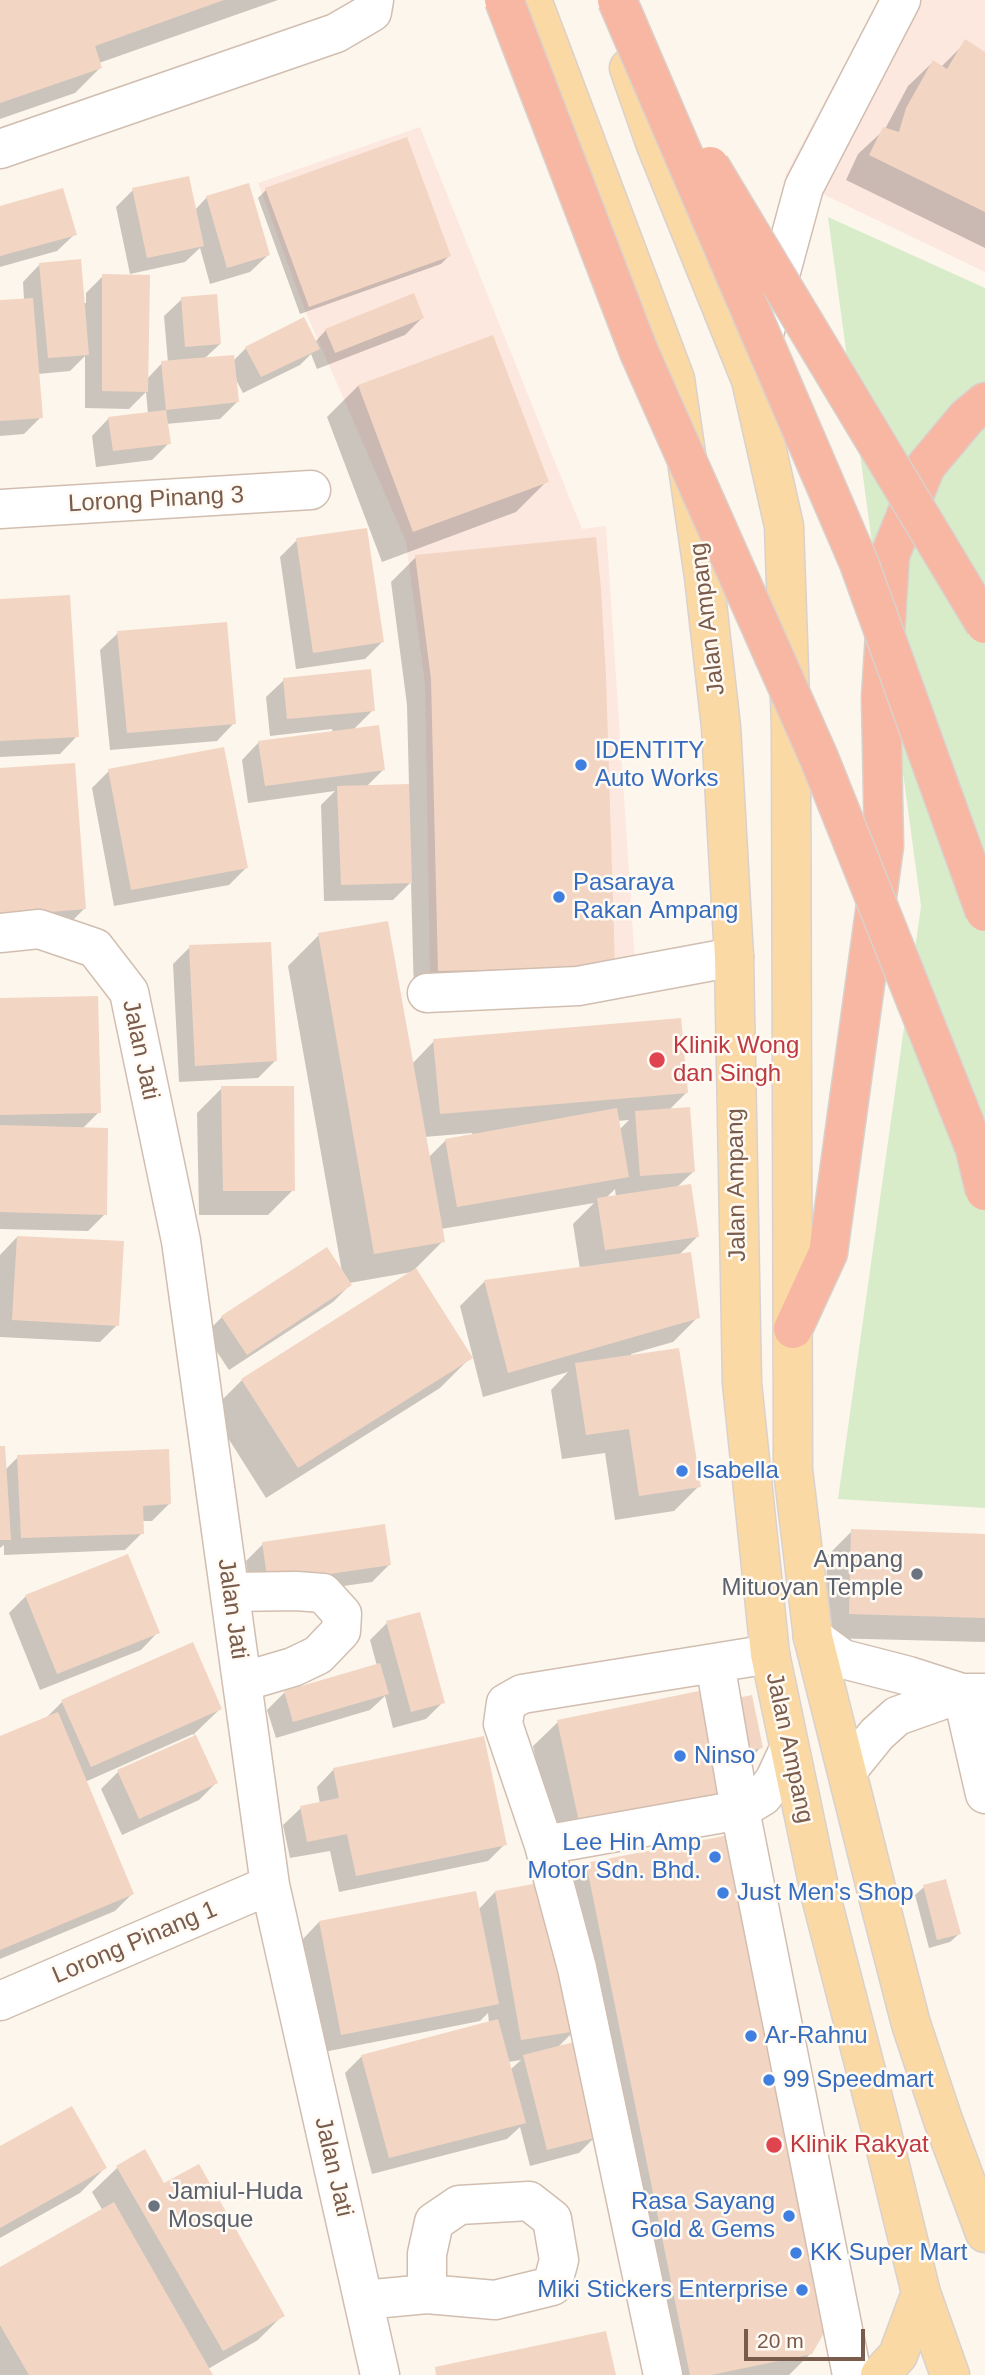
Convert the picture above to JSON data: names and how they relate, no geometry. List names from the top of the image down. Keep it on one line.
{"streets":{"main road":["Jalan Ampang"],"street":["Lorong Pinang 3","Jalan Jati","Lorong Pinang 1"]},"crossings":[["Jalan Jati","Lorong Pinang 1"]],"places":["IDENTITY Auto Works","Pasaraya Rakan Ampang","Klinik Wong dan Singh","Isabella","Ampang Mituoyan Temple","Ninso","Lee Hin Amp Motor Sdn. Bhd.","Just Men's Shop","Ar-Rahnu","99 Speedmart","Klinik Rakyat","Jamiul-Huda Mosque","Rasa Sayang Gold & Gems","KK Super Mart","Miki Stickers Enterprise"],"scale_bar":"20 m"}
